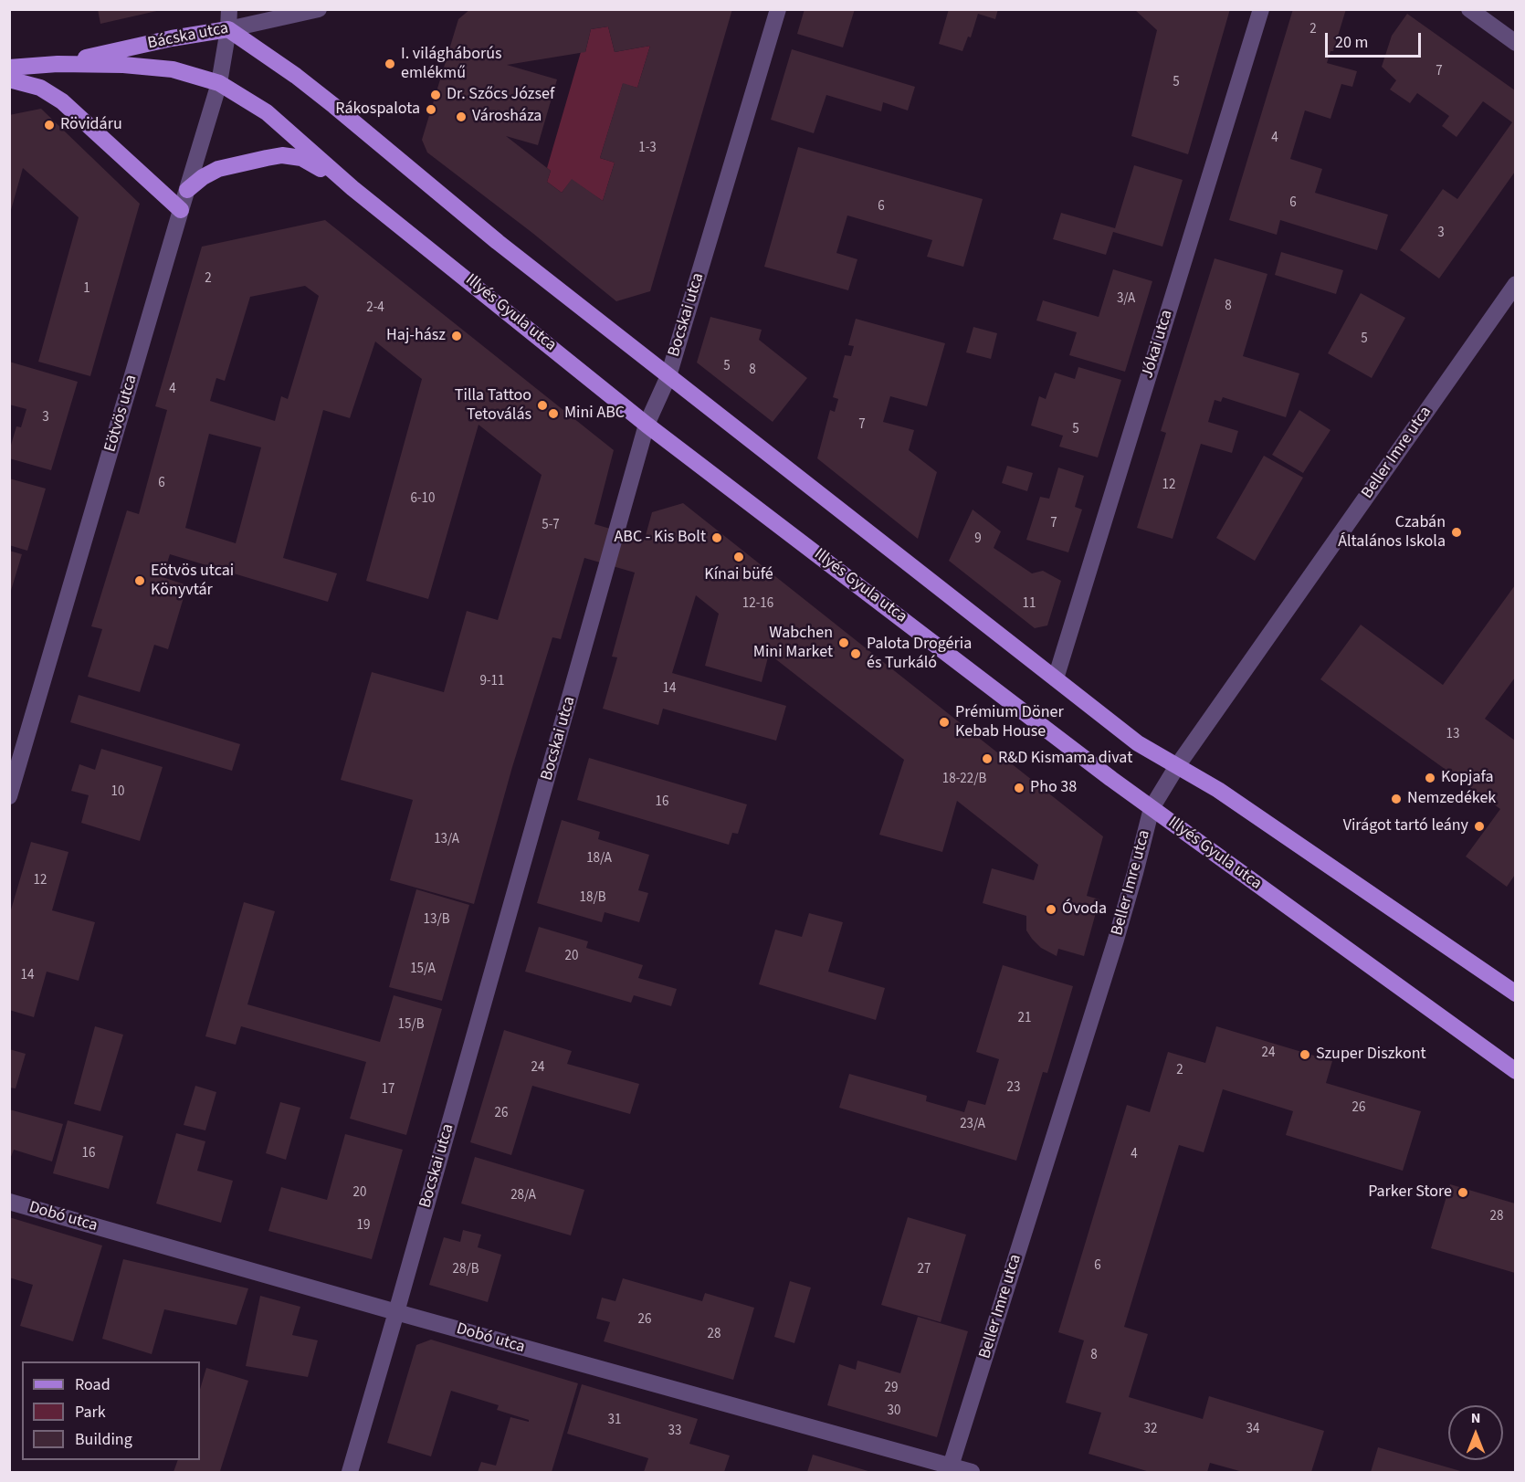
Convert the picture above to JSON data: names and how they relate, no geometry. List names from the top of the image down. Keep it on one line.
{"streets":{"main road":["Bácska utca","Illyés Gyula utca"],"street":["Bocskai utca","Jókai utca","Eötvös utca","Beller Imre utca","Dobó utca"]},"crossings":[["Bácska utca","Illyés Gyula utca"],["Bácska utca","Eötvös utca"],["Illyés Gyula utca","Bocskai utca"],["Illyés Gyula utca","Eötvös utca"],["Illyés Gyula utca","Beller Imre utca"],["Bocskai utca","Dobó utca"],["Beller Imre utca","Dobó utca"]],"places":["I. világháborús emlékmű","Dr. Szőcs József","Rákospalota","Városháza","Rövidáru","Haj-hász","Tilla Tattoo Tetoválás","Mini ABC","Czabán Általános Iskola","ABC - Kis Bolt","Kínai büfé","Eötvös utcai Könyvtár","Wabchen Mini Market","Palota Drogéria és Turkáló","Prémium Döner Kebab House","R&D Kismama divat","Kopjafa","Pho 38","Nemzedékek","Virágot tartó leány","Óvoda","Szuper Diszkont","Parker Store"],"house_numbers":["2","7","5","4","1-3","6","6","3","2","1","3/A","8","2-4","5","5","8","4","3","7","5","6","12","6-10","7","5-7","9","12-16","11","9-11","14","13","18-22/B","10","16","13/A","18/A","12","18/B","13/B","20","15/A","14","21","15/B","24","24","2","23","17","26","26","23/A","16","4","20","28/A","28","19","6","28/B","27","26","28","8","29","30","31","32","34","33"],"legend":["Road","Park","Building"],"scale_bar":"20 m","north":"top"}
